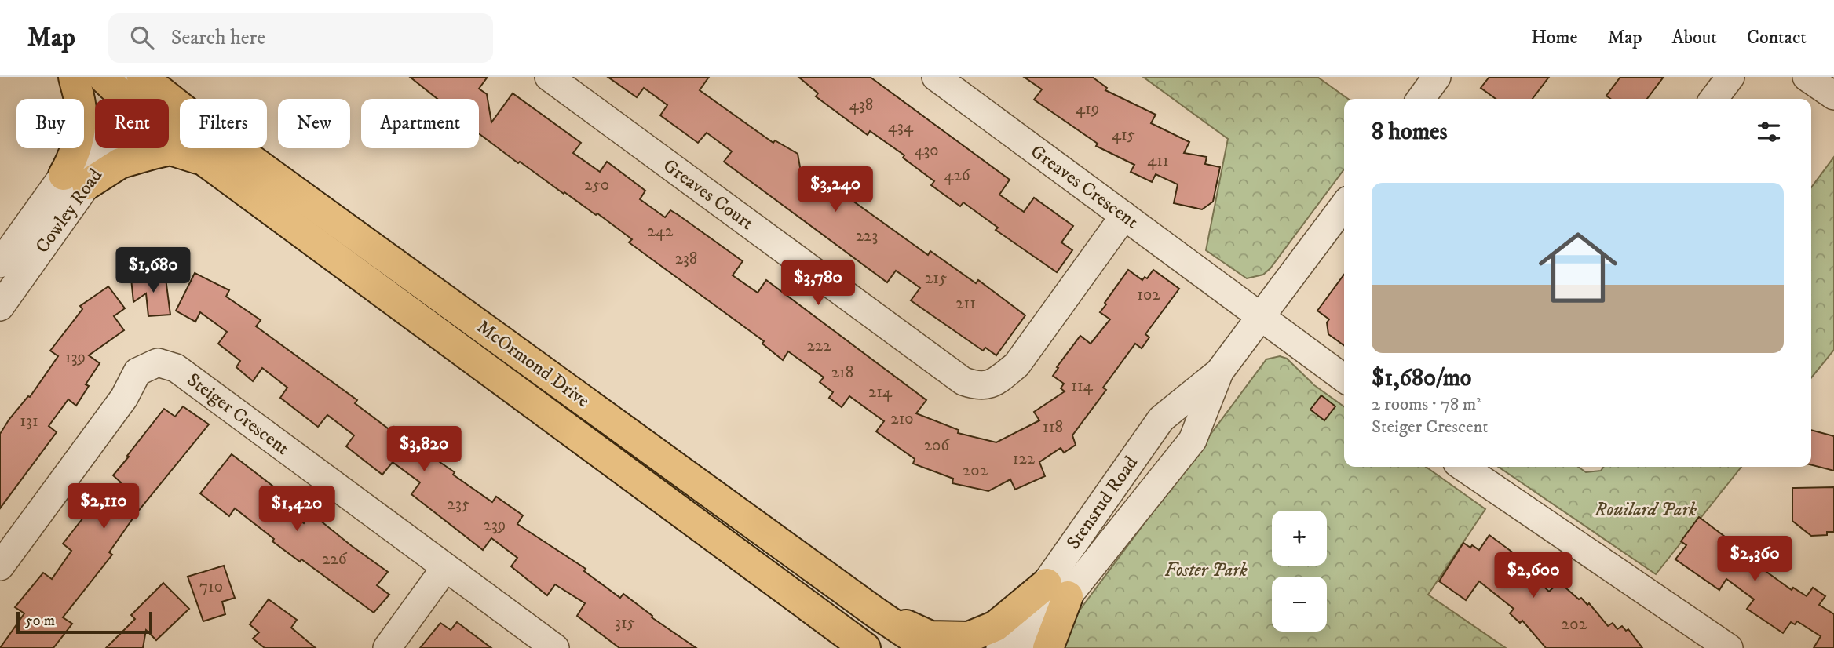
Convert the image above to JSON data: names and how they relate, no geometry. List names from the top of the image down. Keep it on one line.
{"streets":{"main road":["McOrmond Drive"],"street":["Greaves Crescent","Greaves Court","Cowley Road","Steiger Crescent","Stensrud Road"]},"crossings":[["Greaves Crescent","Greaves Court"],["Greaves Crescent","Stensrud Road"],["Cowley Road","McOrmond Drive"]],"parks":["Rouilard Park","Foster Park"],"house_numbers":["438","419","434","415","430","411","426","250","242","223","238","215","102","211","222","139","218","114","214","210","131","118","206","122","202","235","239","226","710","315","202"],"scale_bar":"50 m","page":{"header":"Map","search":"Search here","nav":["Home","Map","About","Contact"],"chip":["Buy","Rent","Filters","New","Apartment"],"heading":"8 homes","list":[{"name":"$1,680/mo","note":"2 rooms · 78 m² · Steiger Crescent"}],"price":["$3,240","$1,680","$3,780","$3,820","$2,110","$1,420","$2,360","$2,600"],"map_buttons":["+","−"],"scale":"50 m"}}
